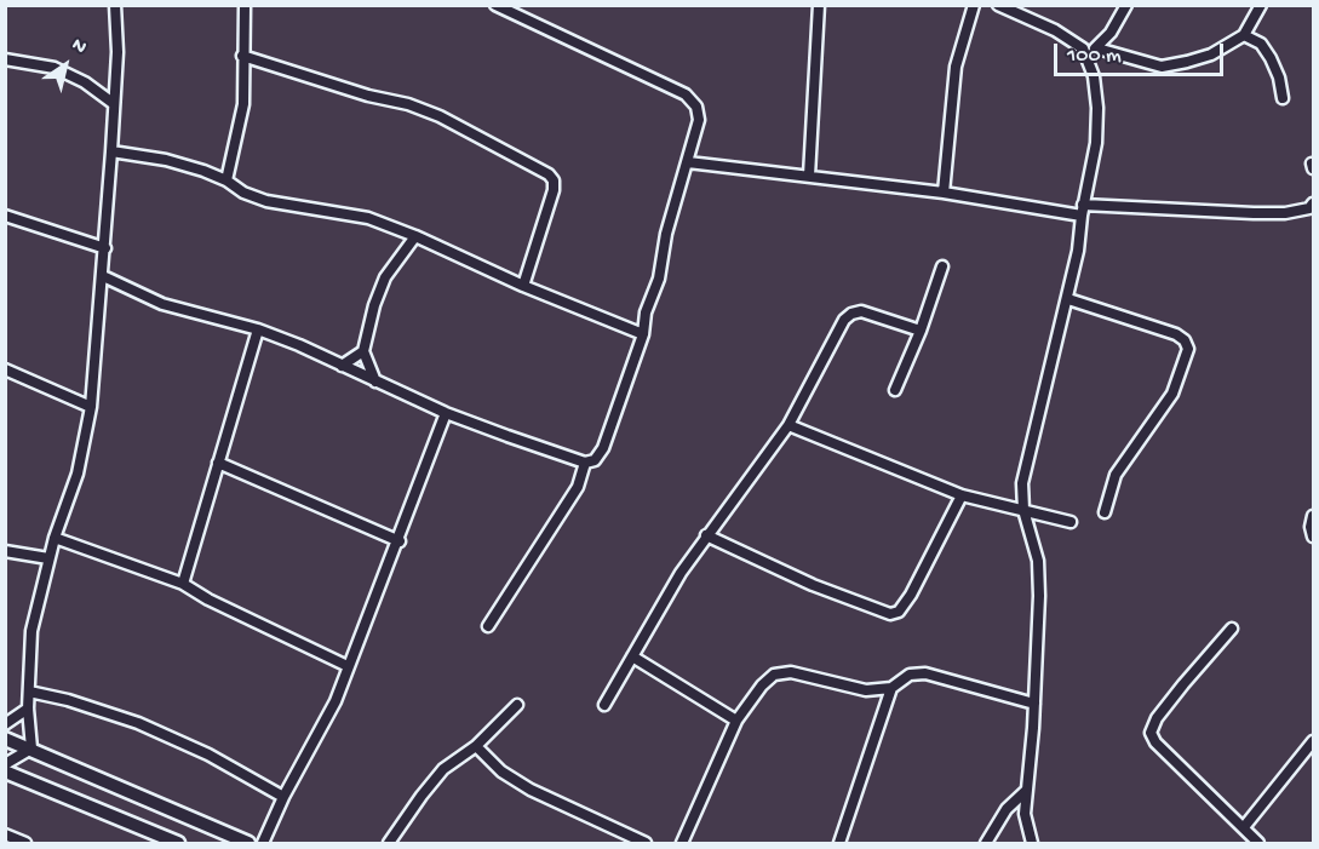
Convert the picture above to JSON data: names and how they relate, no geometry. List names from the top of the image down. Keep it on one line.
{"scale_bar":"100 m","north":"top right"}
